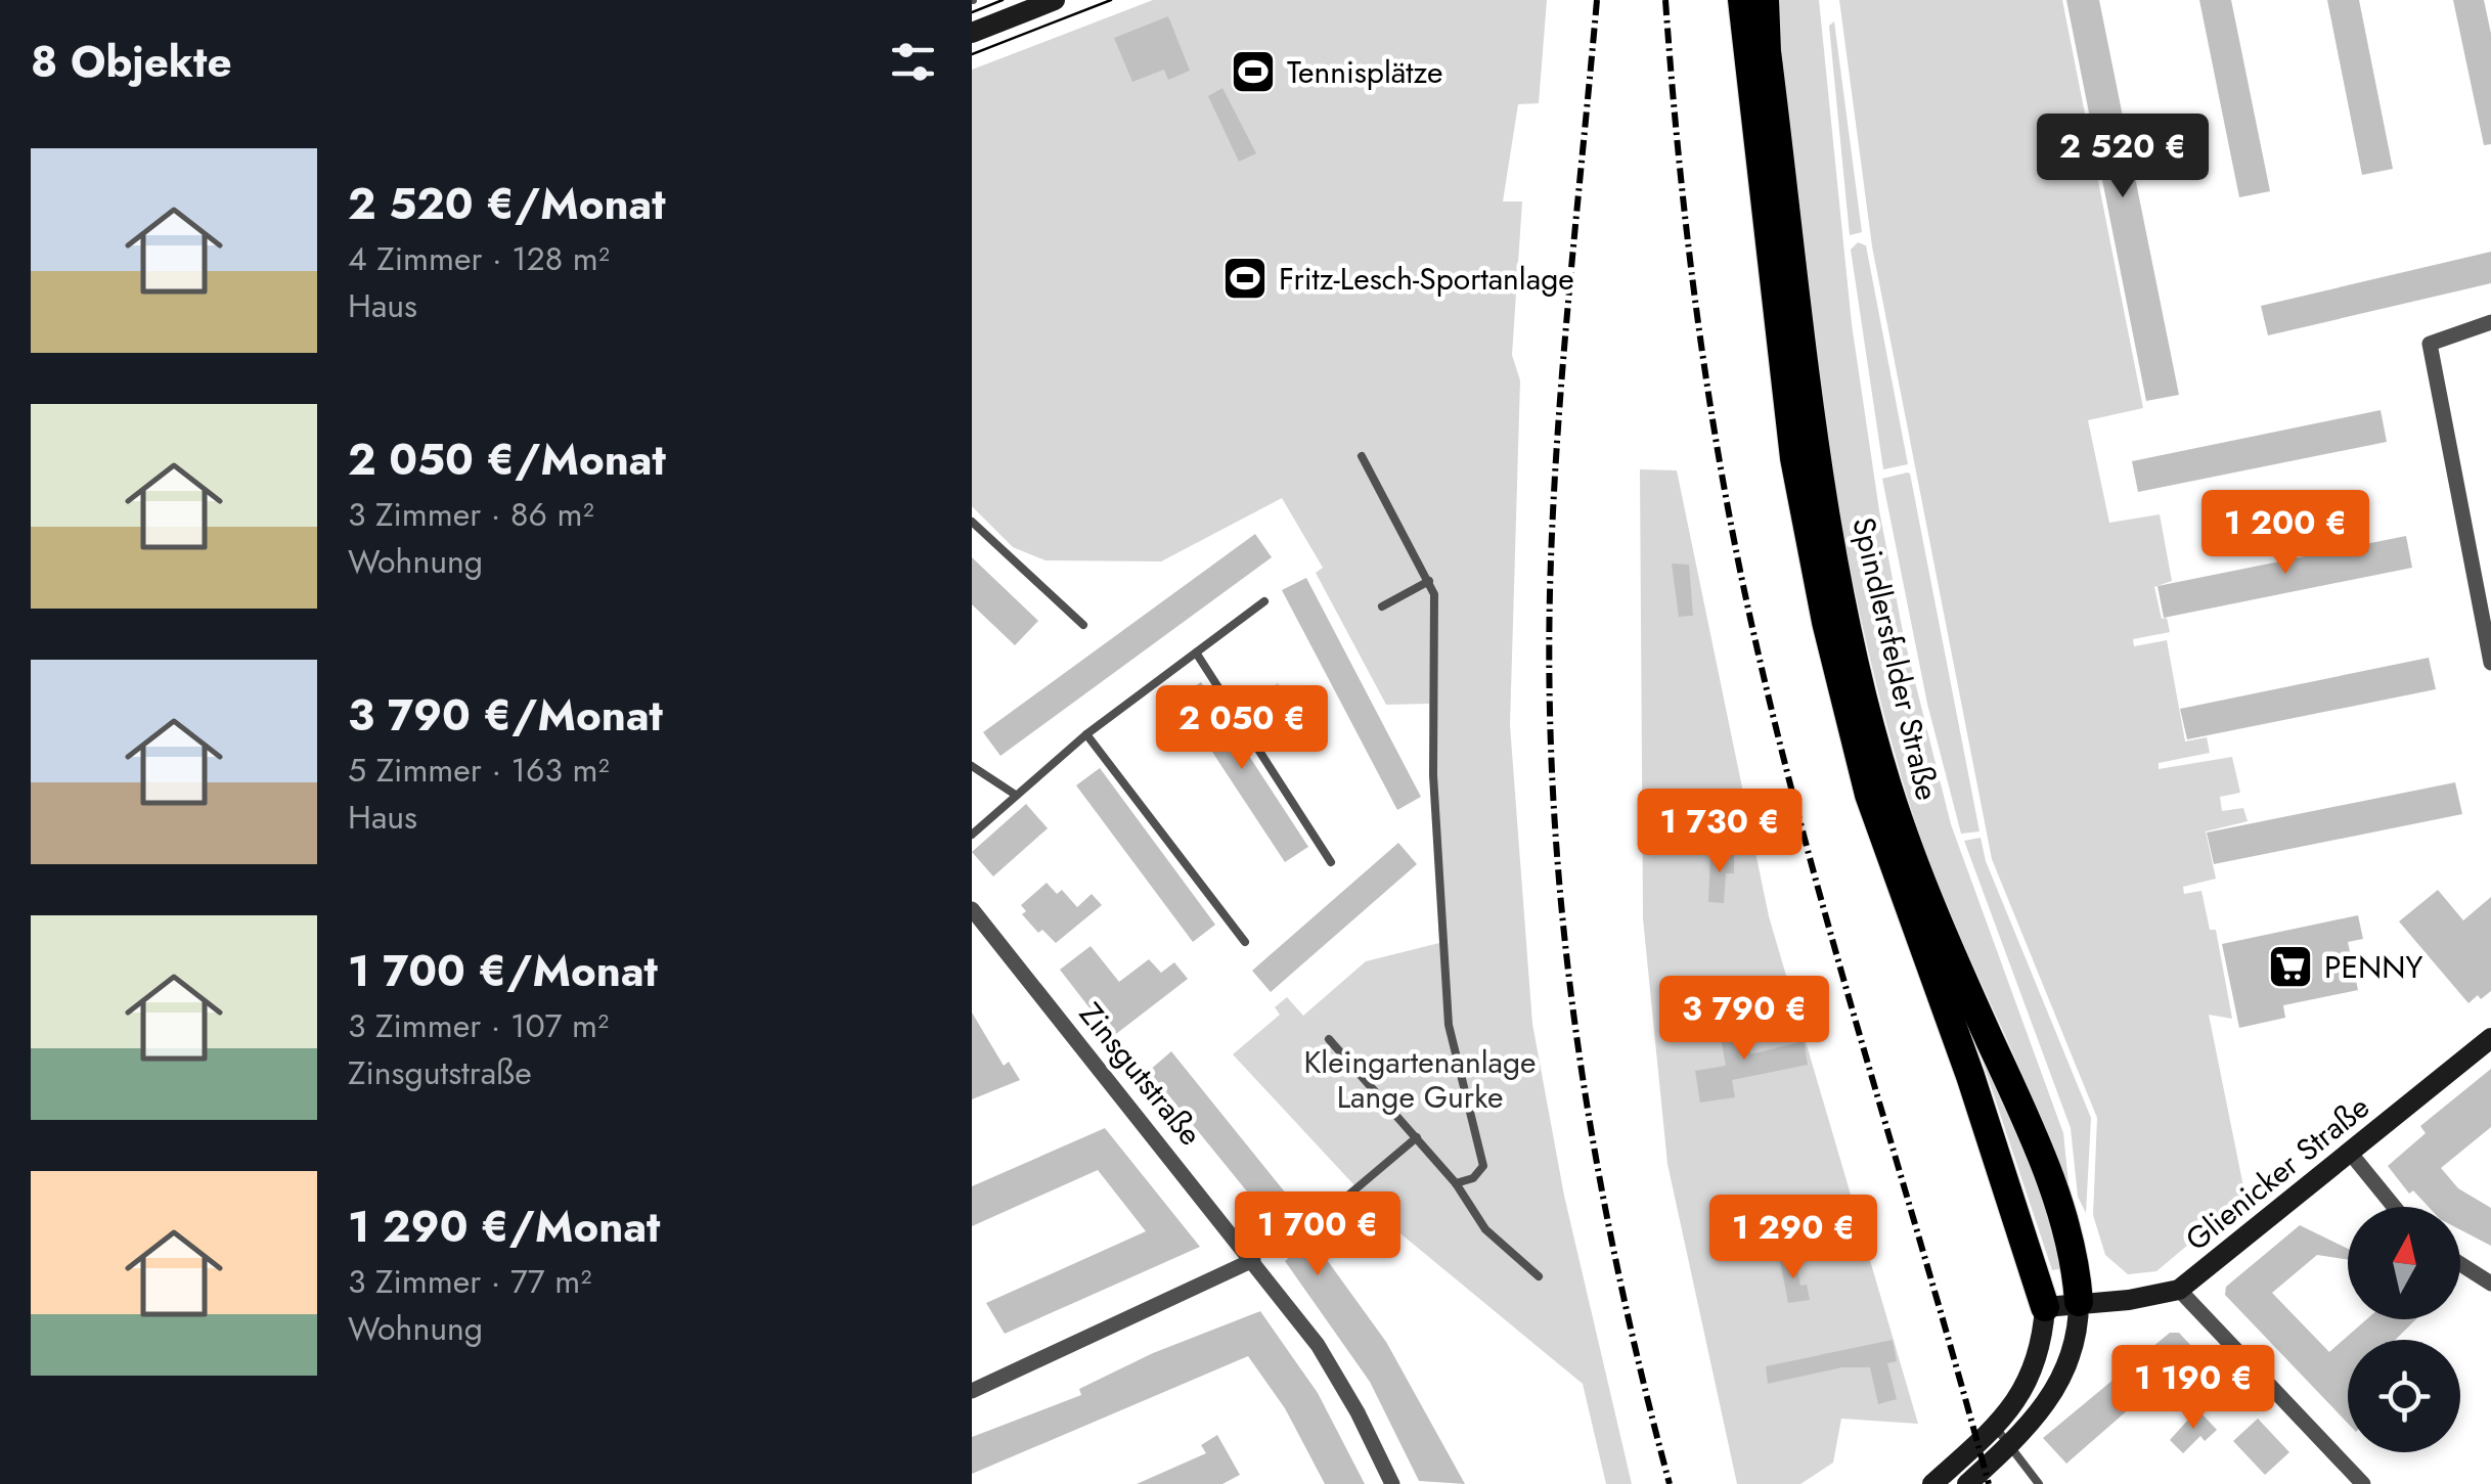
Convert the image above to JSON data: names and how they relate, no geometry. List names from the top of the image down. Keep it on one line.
{"streets":{"highway":["Spindlersfelder Straße"],"street":["Zinsgutstraße","Glienicker Straße"]},"crossings":[["Spindlersfelder Straße","Glienicker Straße"]],"parks":["Kleingartenanlage Lange Gurke"],"places":{"sports":["Tennisplätze","Fritz-Lesch-Sportanlage"],"supermarket":["PENNY"]},"north":"top","page":{"heading":"8 Objekte","price":["2 520 €","1 200 €","2 050 €","1 730 €","3 790 €","1 700 €","1 290 €","1 190 €"],"list":[{"name":"2 520 €/Monat","note":"4 Zimmer · 128 m² · Haus"},{"name":"2 050 €/Monat","note":"3 Zimmer · 86 m² · Wohnung"},{"name":"3 790 €/Monat","note":"5 Zimmer · 163 m² · Haus"},{"name":"1 700 €/Monat","note":"3 Zimmer · 107 m² · Zinsgutstraße"},{"name":"1 290 €/Monat","note":"3 Zimmer · 77 m² · Wohnung"}]}}
